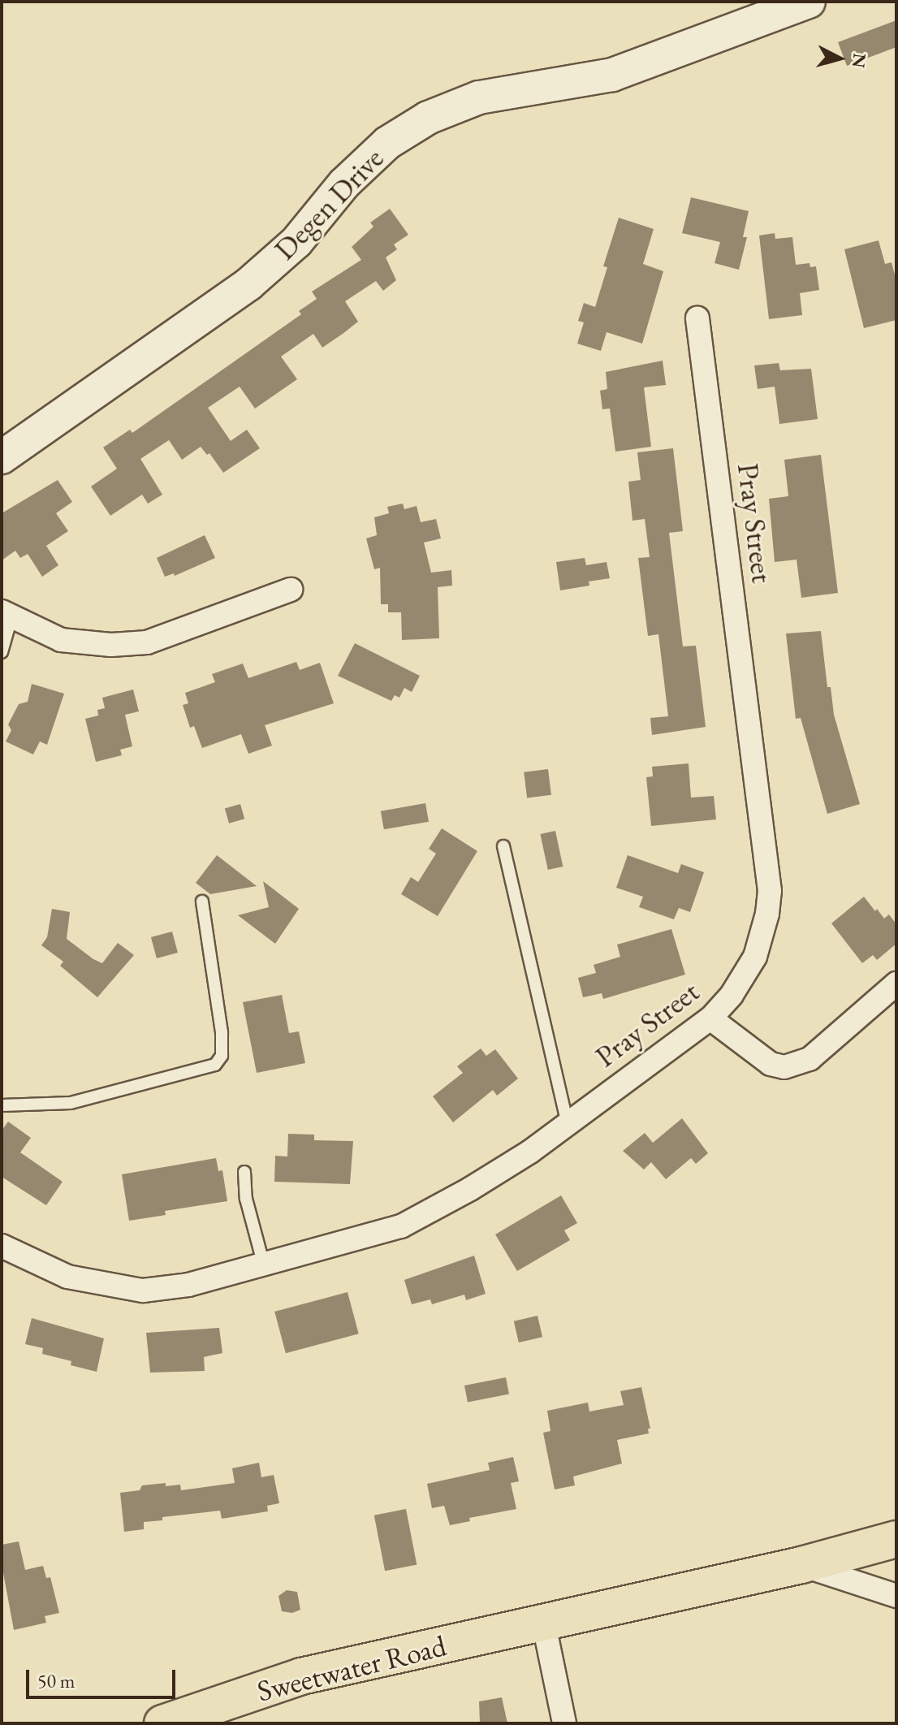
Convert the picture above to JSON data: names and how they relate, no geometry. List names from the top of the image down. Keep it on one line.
{"streets":{"main road":["Sweetwater Road"],"street":["Degen Drive","Pray Street"]},"scale_bar":"50 m","north":"right"}
